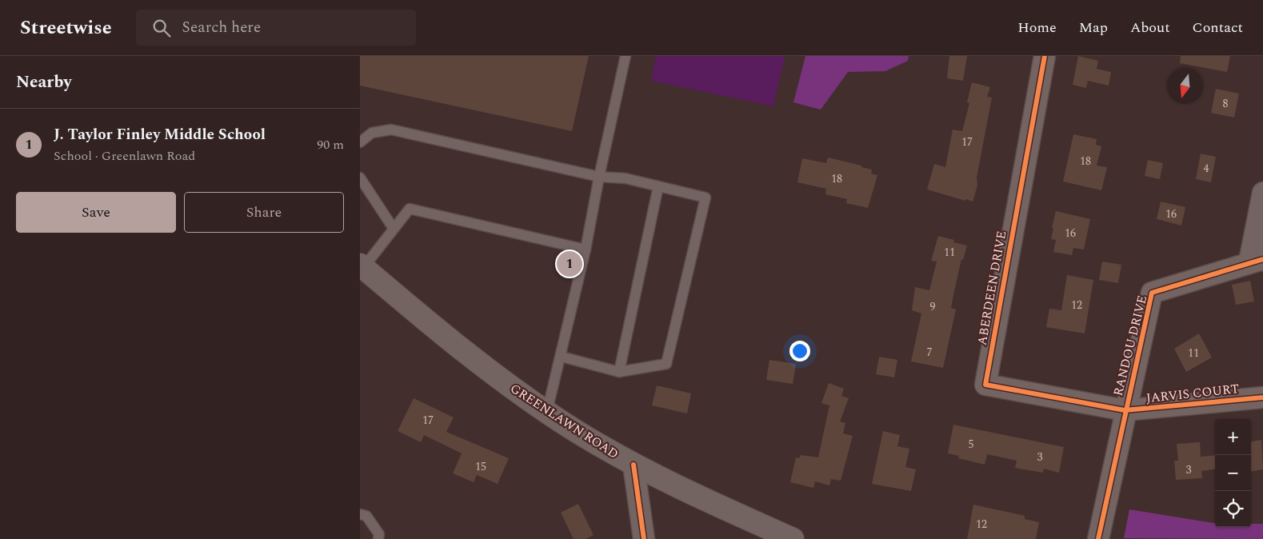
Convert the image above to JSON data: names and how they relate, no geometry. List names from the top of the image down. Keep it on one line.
{"streets":{"main road":["GREENLAWN ROAD"],"street":["ABERDEEN DRIVE","RANDOU DRIVE","JARVIS COURT"]},"crossings":[["ABERDEEN DRIVE","RANDOU DRIVE"],["ABERDEEN DRIVE","JARVIS COURT"],["RANDOU DRIVE","JARVIS COURT"]],"house_numbers":["8","17","18","4","18","16","16","11","12","9","7","11","17","5","3","15","3","12"],"north":"bottom","page":{"header":"Streetwise","search":"Search here","nav":["Home","Map","About","Contact"],"heading":"Nearby","list":[{"mark":"1","name":"J. Taylor Finley Middle School","note":"School · Greenlawn Road","value":"90 m"}],"buttons":["Save","Share"],"pins":"1","map_buttons":["+","−"]}}
